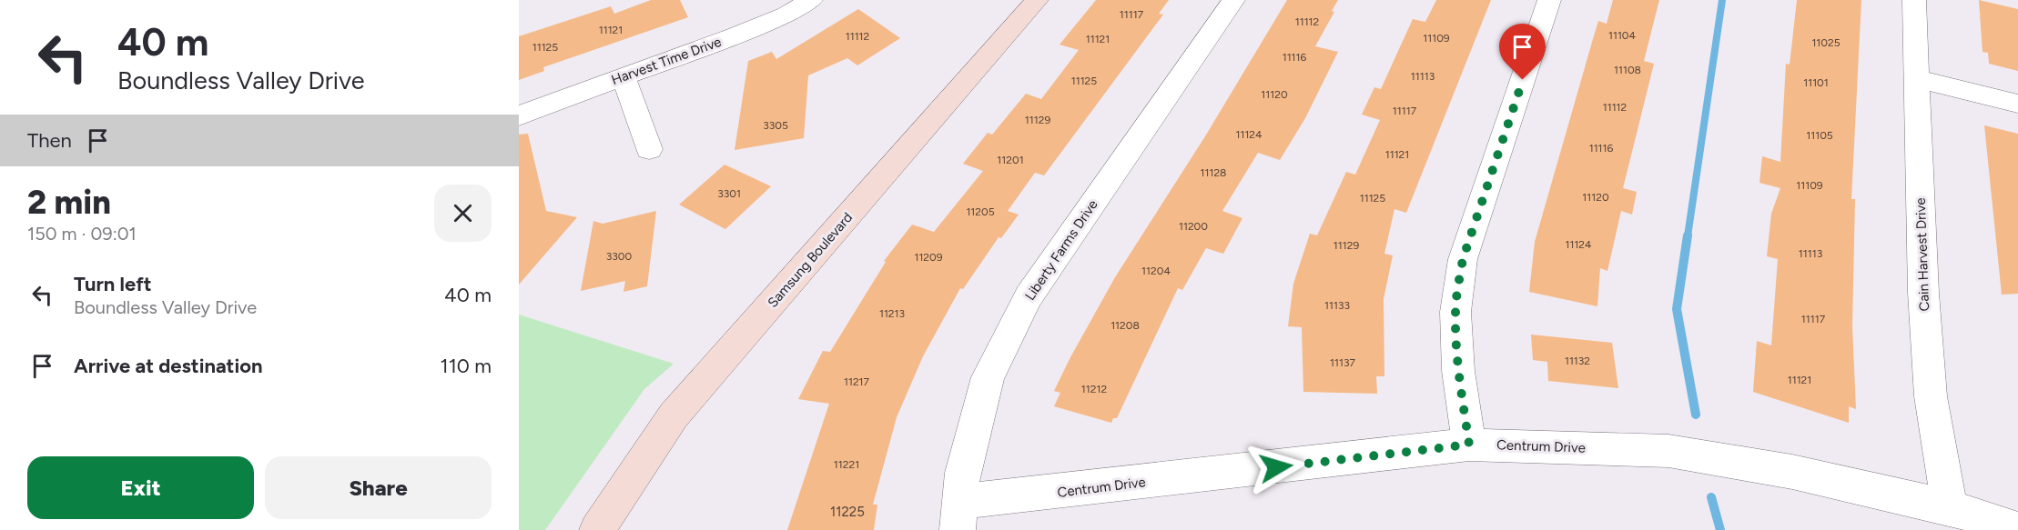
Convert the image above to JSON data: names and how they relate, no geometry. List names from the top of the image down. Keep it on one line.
{"streets":{"street":["Harvest Time Drive","Liberty Farms Drive","Cain Harvest Drive","Samsung Boulevard","Centrum Drive"]},"crossings":[["Liberty Farms Drive","Centrum Drive"],["Cain Harvest Drive","Centrum Drive"]],"house_numbers":["11117","11112","11121","11104","11112","11109","11121","11025","11125","11116","11108","11113","11125","11101","11120","11112","11117","11129","3305","11124","11105","11116","11121","11201","11128","11109","3301","11120","11125","11205","11200","11124","11129","11113","3300","11209","11204","11133","11213","11117","11208","11132","11137","11121","11217","11212","11221","11225"],"page":{"turn":["40 m","Boundless Valley Drive"],"then":"Then","heading":["2 min","150 m · 09:01"],"list":[{"name":"Turn left","note":"Boundless Valley Drive","value":"40 m"},{"name":"Arrive at destination","value":"110 m"}],"buttons":["Exit","Share"]}}
